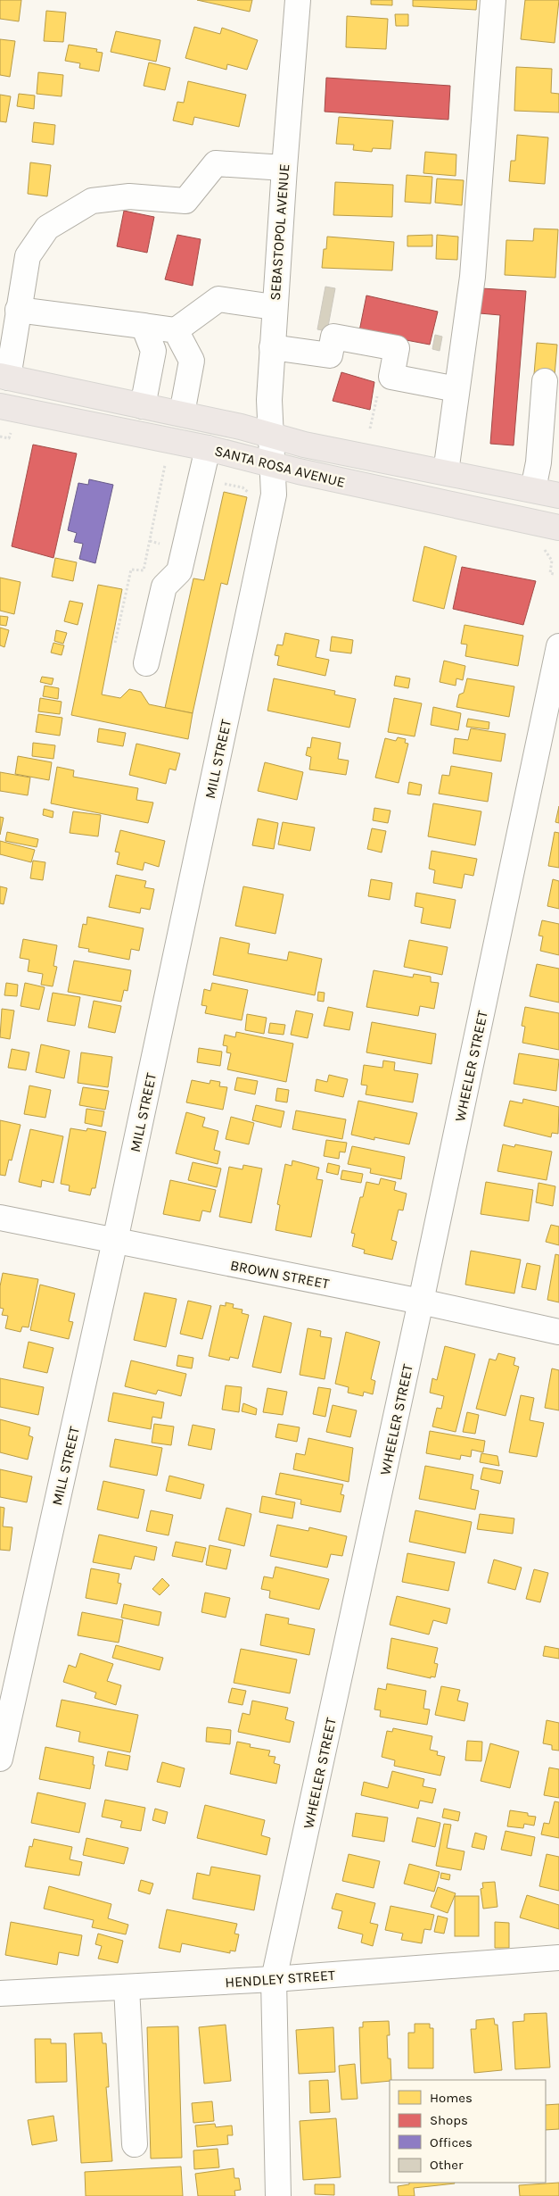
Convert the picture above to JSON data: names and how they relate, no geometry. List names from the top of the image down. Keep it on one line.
{"streets":{"main road":["SANTA ROSA AVENUE"],"street":["SEBASTOPOL AVENUE","MILL STREET","WHEELER STREET","BROWN STREET","HENDLEY STREET"]},"crossings":[["SEBASTOPOL AVENUE","SANTA ROSA AVENUE"],["SEBASTOPOL AVENUE","MILL STREET"],["SANTA ROSA AVENUE","MILL STREET"],["MILL STREET","BROWN STREET"],["WHEELER STREET","BROWN STREET"],["WHEELER STREET","HENDLEY STREET"]],"legend":["Homes","Shops","Offices","Other"]}
